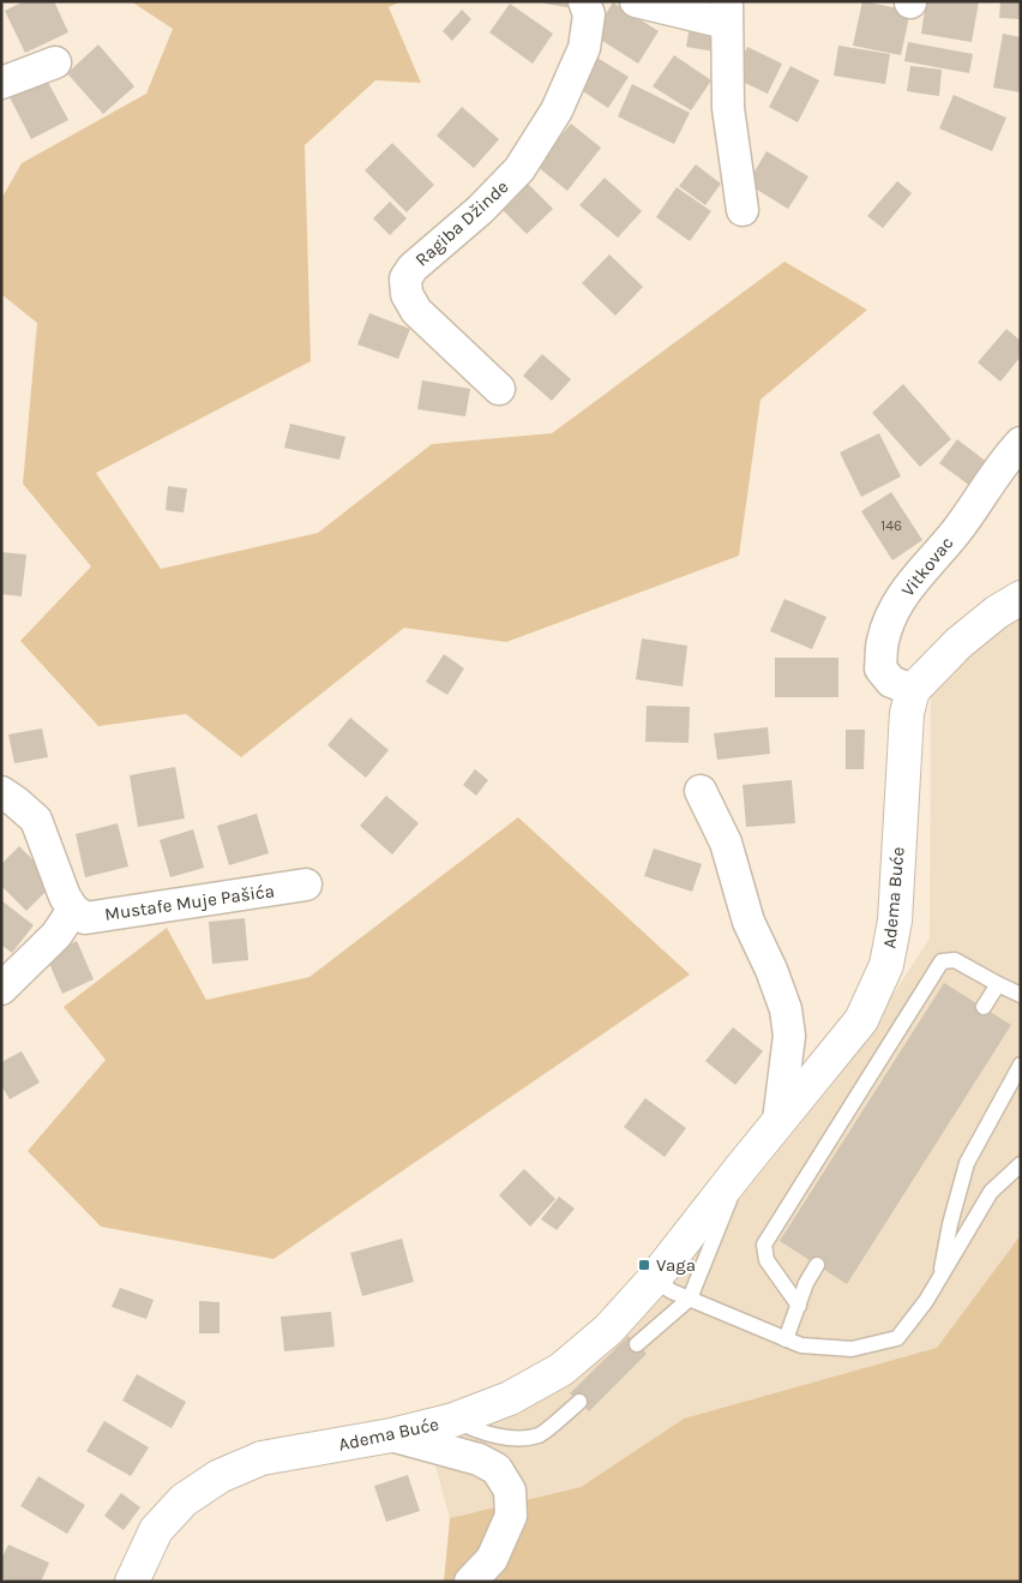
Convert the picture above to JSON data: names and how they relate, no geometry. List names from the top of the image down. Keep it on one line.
{"streets":{"street":["Ragiba Džinde","Vitkovac","Adema Buće","Mustafe Muje Pašića"]},"crossings":[["Vitkovac","Adema Buće"]],"places":{"transit":["Vaga"]},"house_numbers":["146"]}
